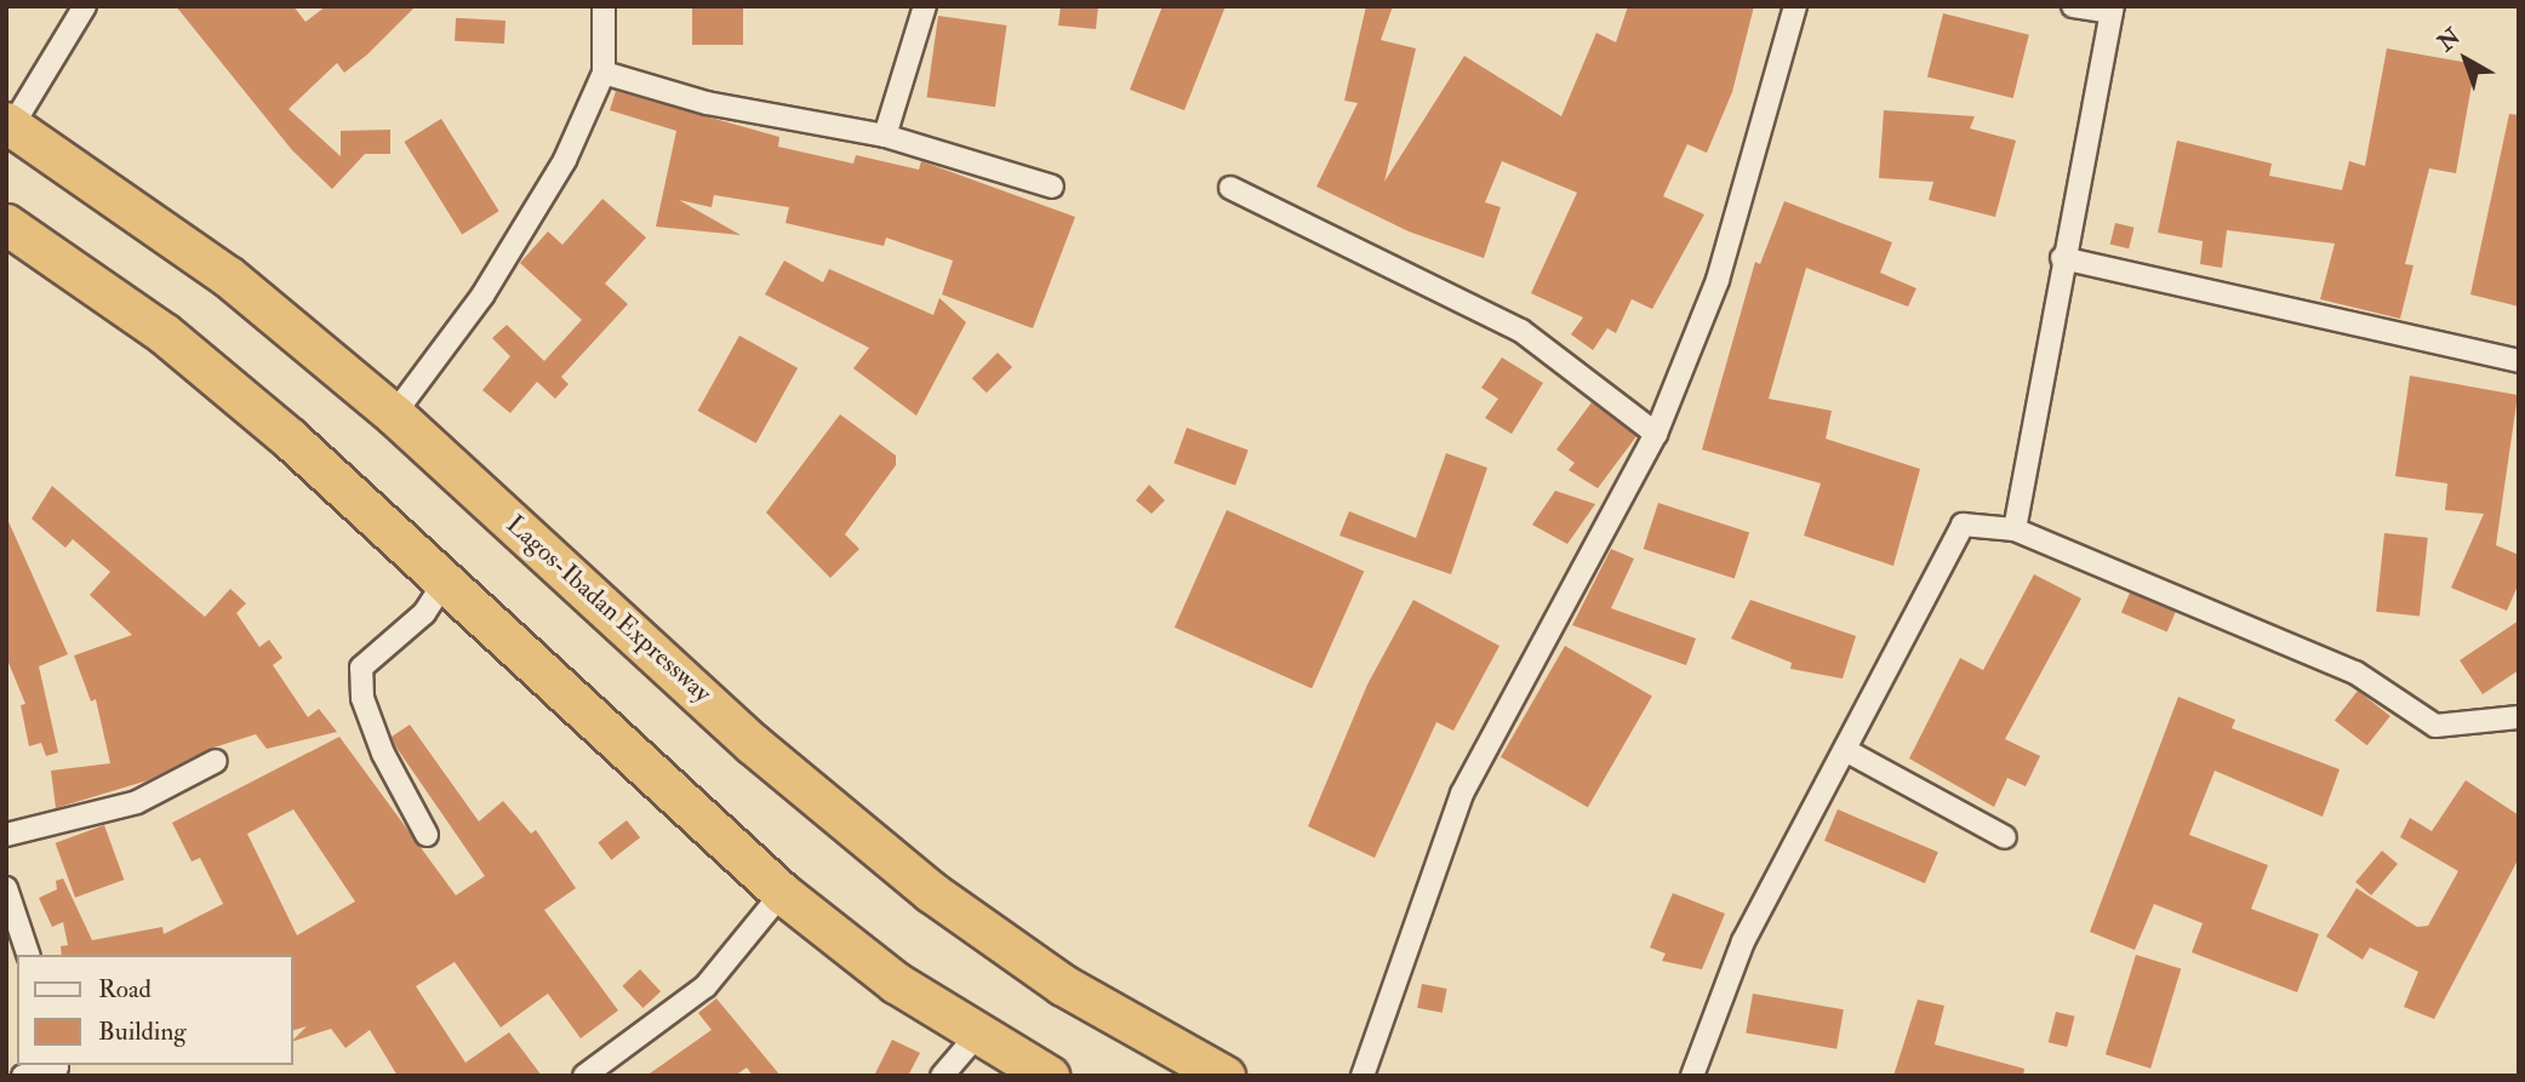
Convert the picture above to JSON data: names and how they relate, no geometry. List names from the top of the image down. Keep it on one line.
{"streets":{"highway":["Lagos-Ibadan Expressway"]},"legend":["Road","Building"],"north":"top left"}
